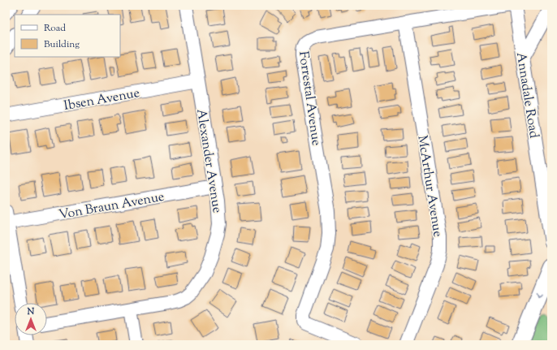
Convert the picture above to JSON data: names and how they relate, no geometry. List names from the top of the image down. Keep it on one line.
{"streets":{"street":["Annadale Road","Ibsen Avenue","Forrestal Avenue","Alexander Avenue","McArthur Avenue","Von Braun Avenue"]},"crossings":[["Ibsen Avenue","Alexander Avenue"],["Forrestal Avenue","McArthur Avenue"],["Alexander Avenue","Von Braun Avenue"]],"legend":["Road","Building"],"north":"top"}
